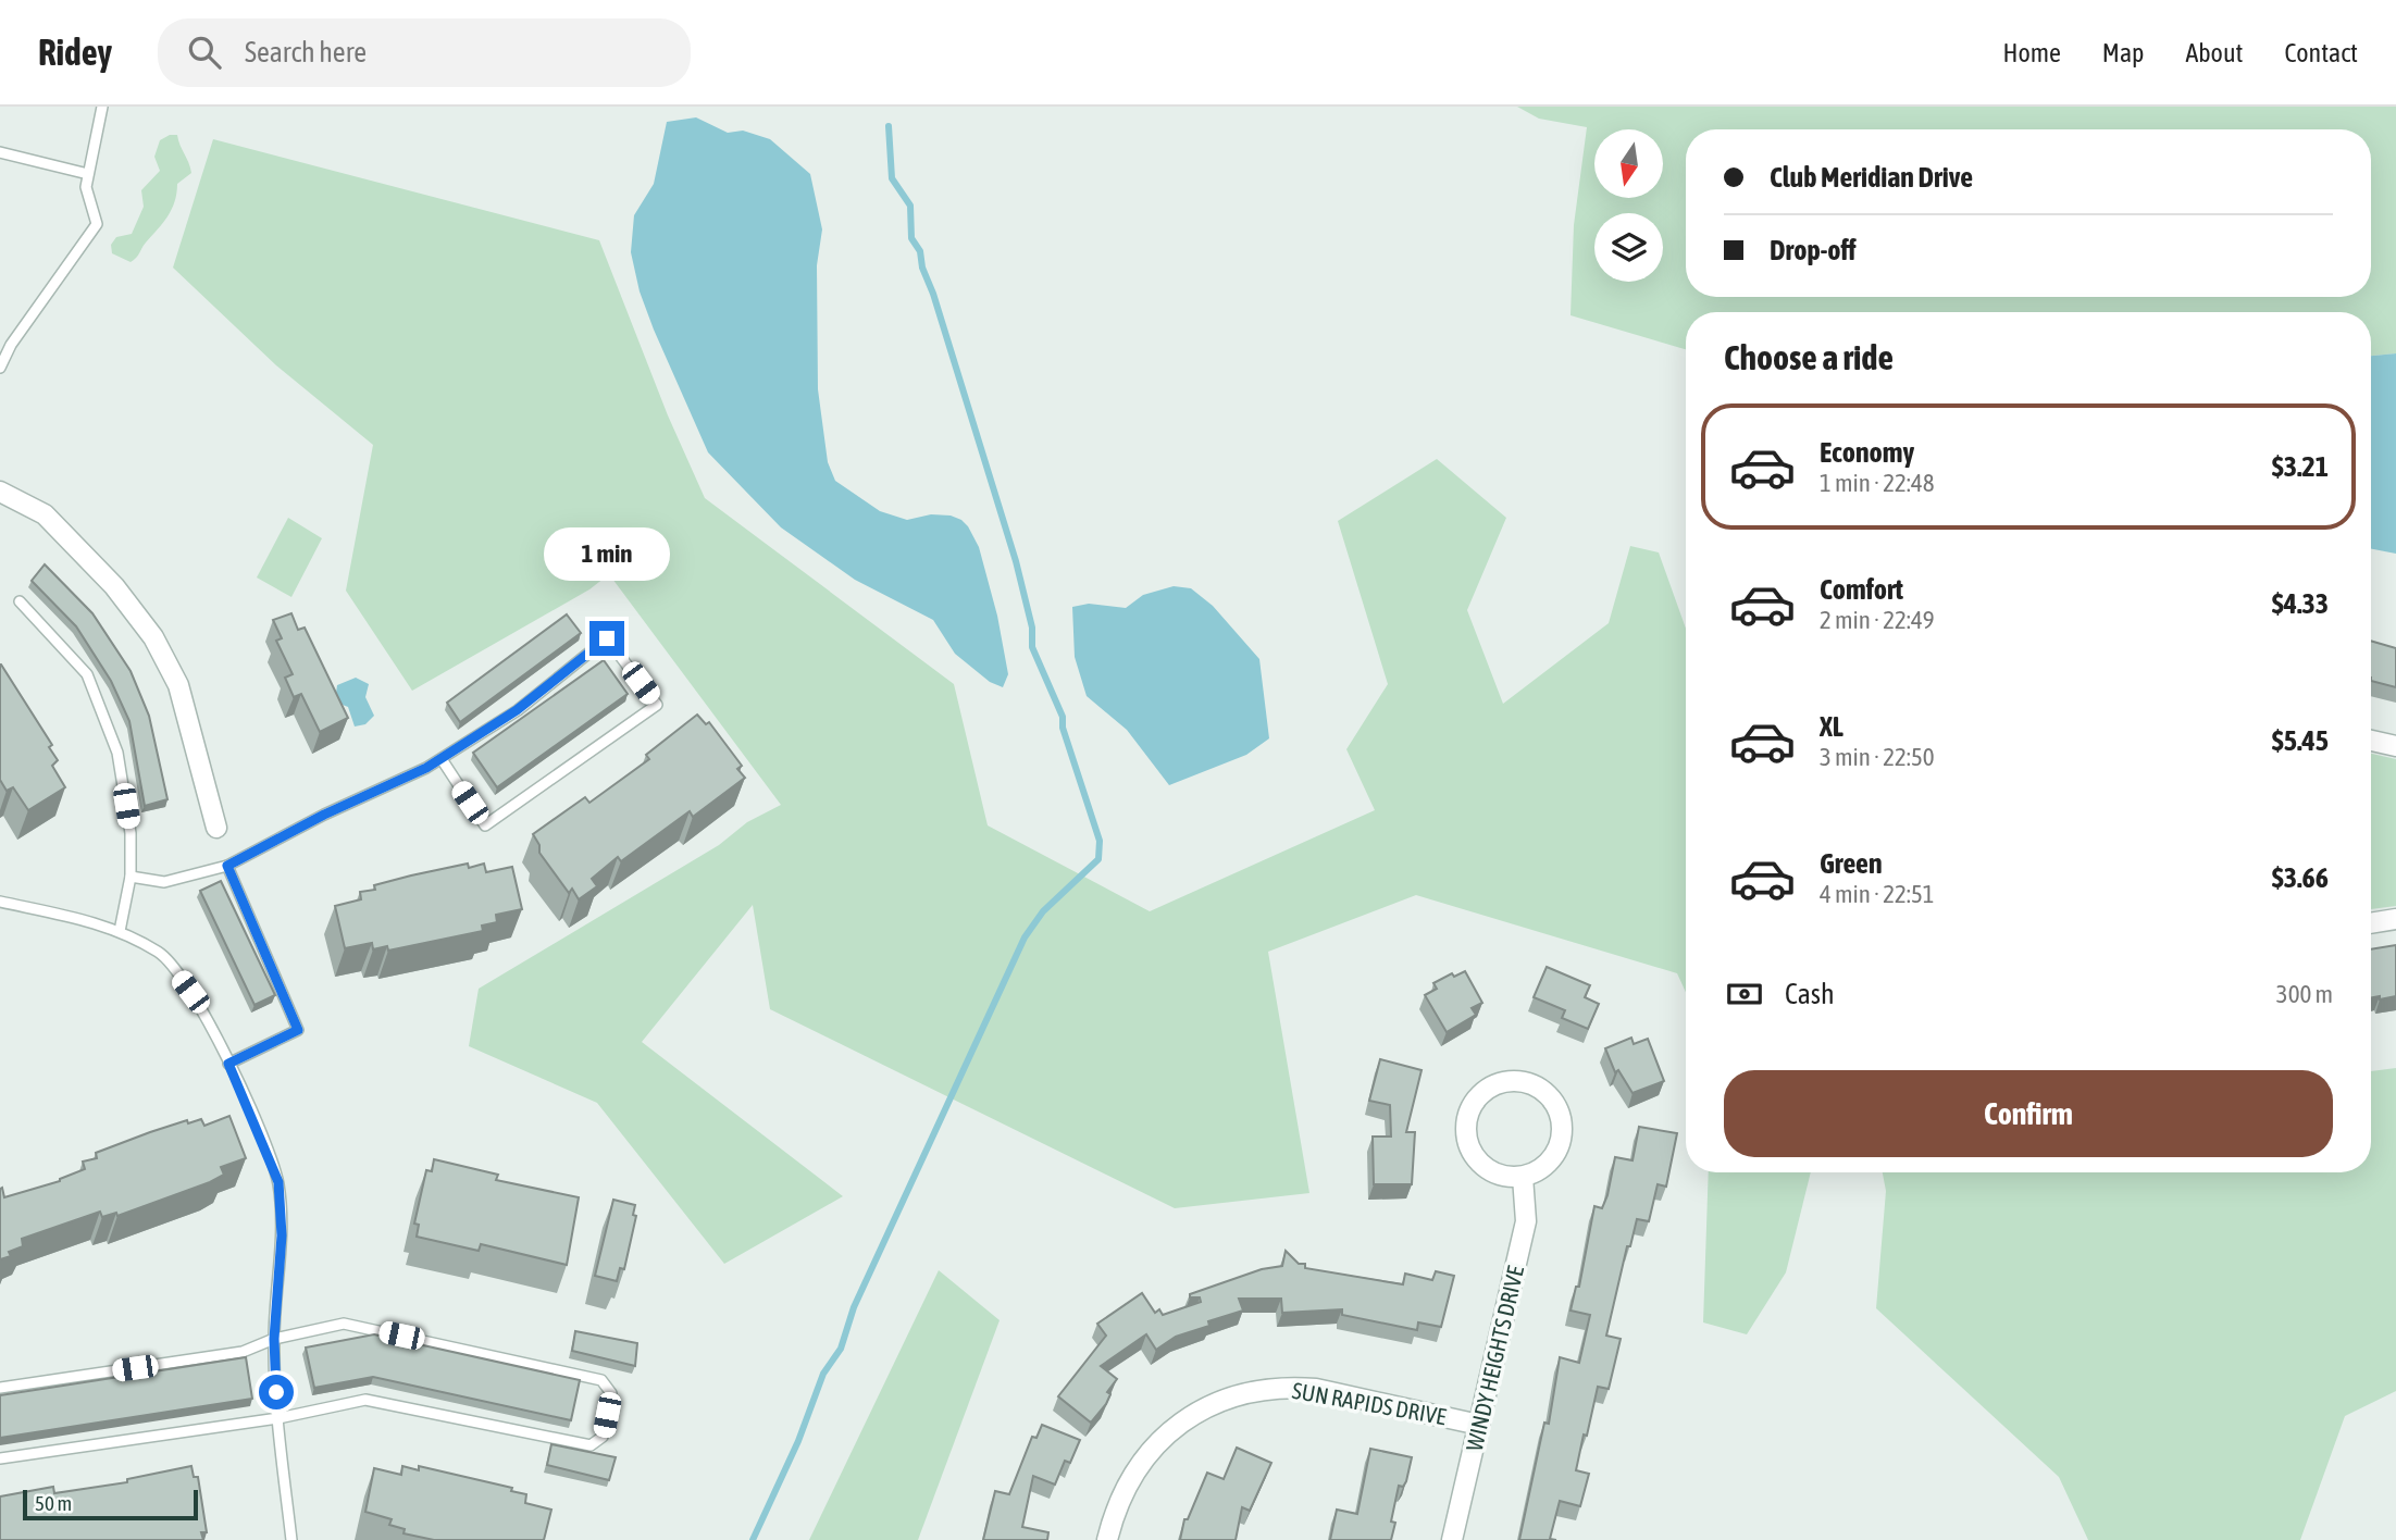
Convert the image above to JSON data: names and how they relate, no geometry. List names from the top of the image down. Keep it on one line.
{"streets":{"street":["WINDY HEIGHTS DRIVE","SUN RAPIDS DRIVE"]},"crossings":[["WINDY HEIGHTS DRIVE","SUN RAPIDS DRIVE"]],"scale_bar":"50 m","north":"bottom","page":{"header":"Ridey","search":"Search here","nav":["Home","Map","About","Contact"],"banner":["Club Meridian Drive","Drop-off"],"heading":"Choose a ride","list":[{"name":"Economy","note":"1 min · 22:48","value":"$3.21"},{"name":"Comfort","note":"2 min · 22:49","value":"$4.33"},{"name":"XL","note":"3 min · 22:50","value":"$5.45"},{"name":"Green","note":"4 min · 22:51","value":"$3.66"}],"bubble":"1 min","pay":["Cash","300 m"],"buttons":"Confirm","scale":"50 m"}}
